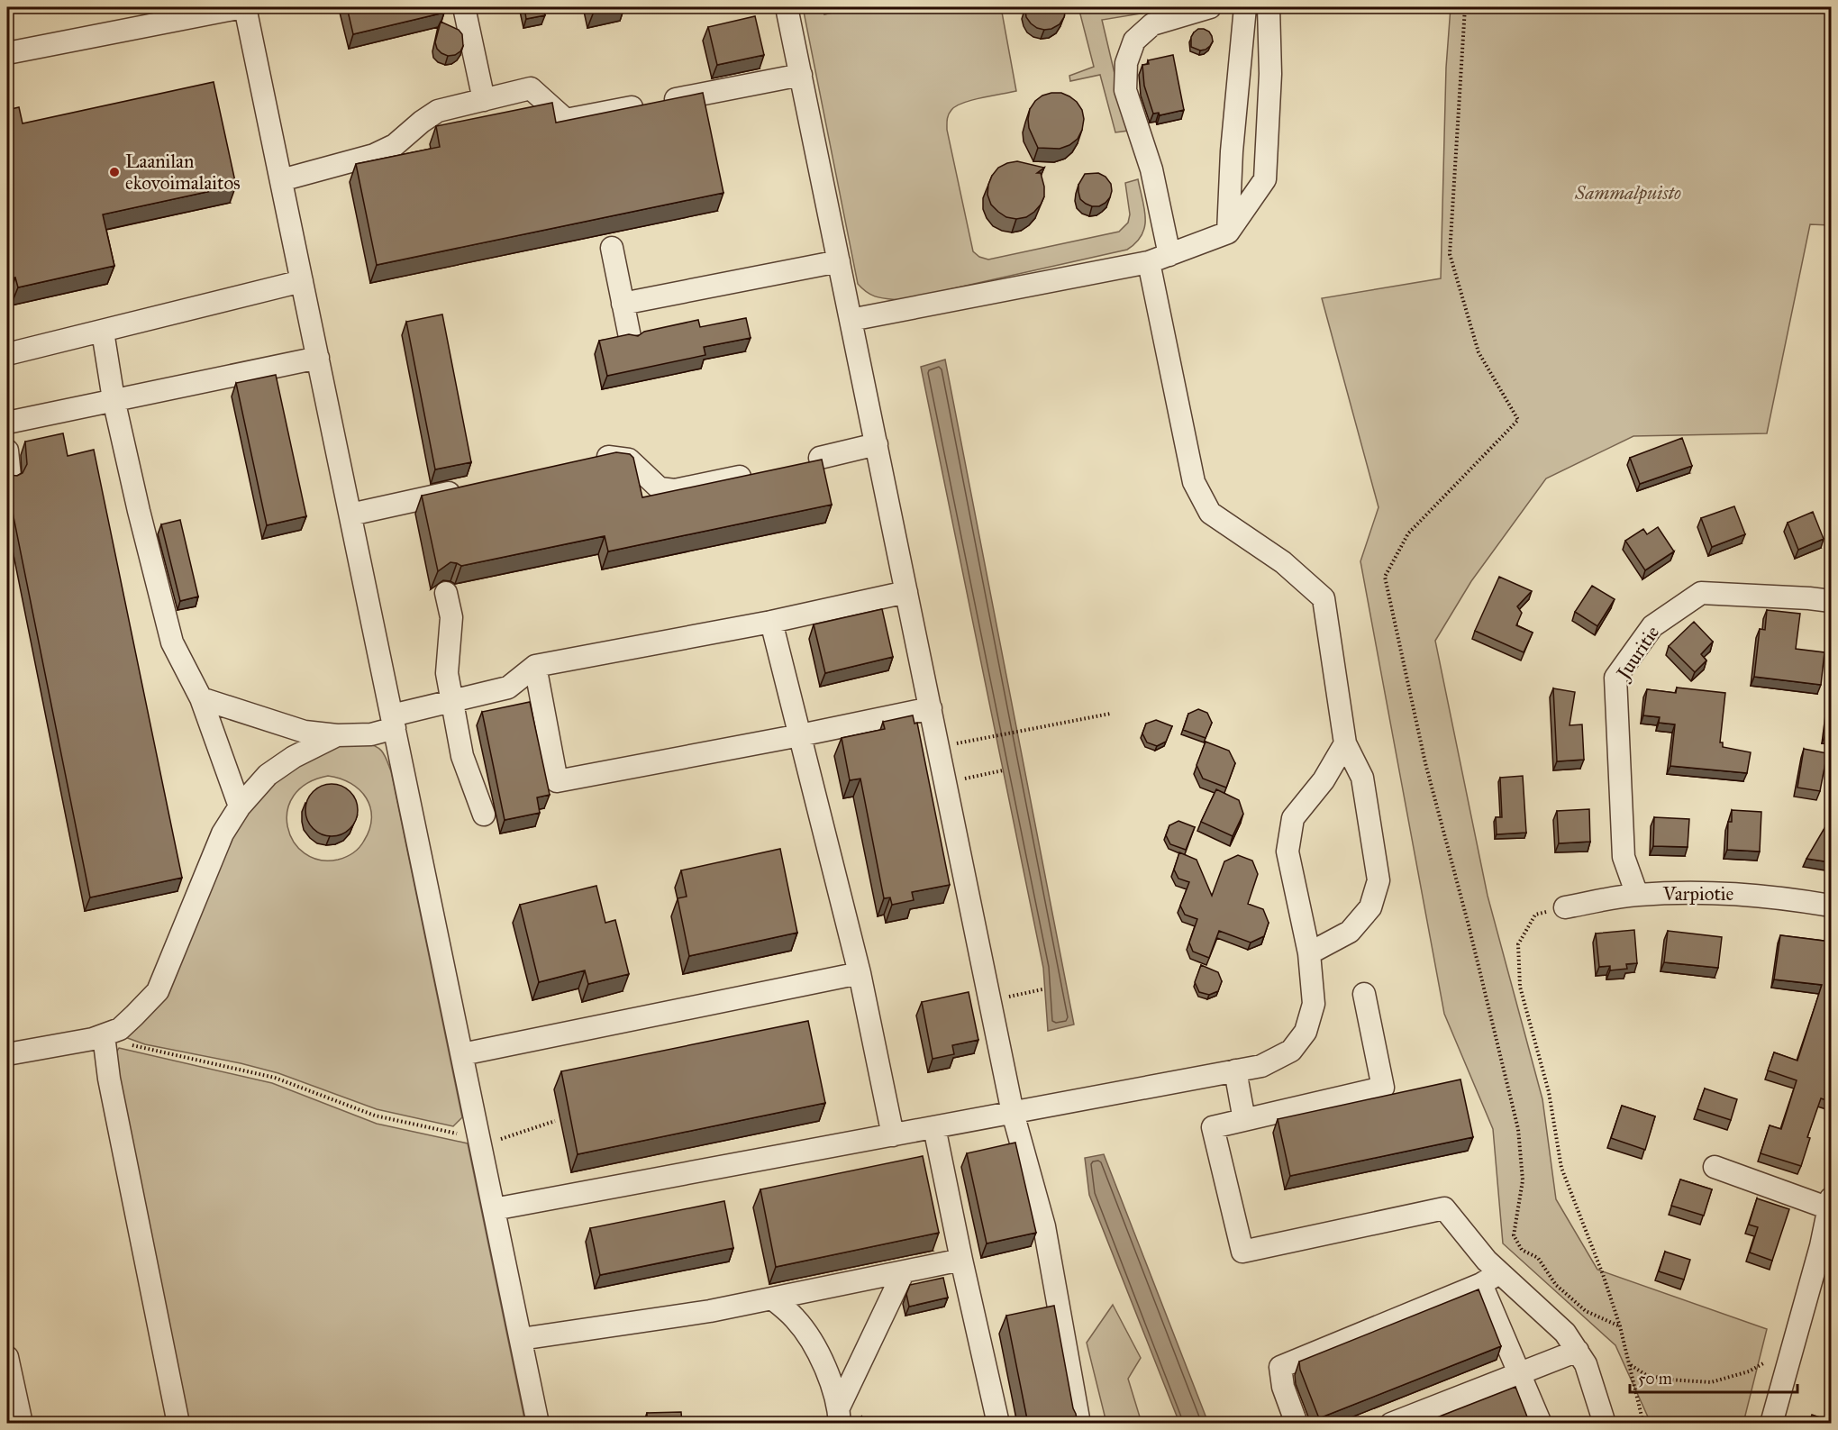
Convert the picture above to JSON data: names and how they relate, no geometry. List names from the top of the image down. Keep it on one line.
{"streets":{"street":["Juuritie","Varpiotie"]},"crossings":[["Juuritie","Varpiotie"]],"parks":["Sammalpuisto"],"places":["Laanilan ekovoimalaitos"],"scale_bar":"50 m"}
